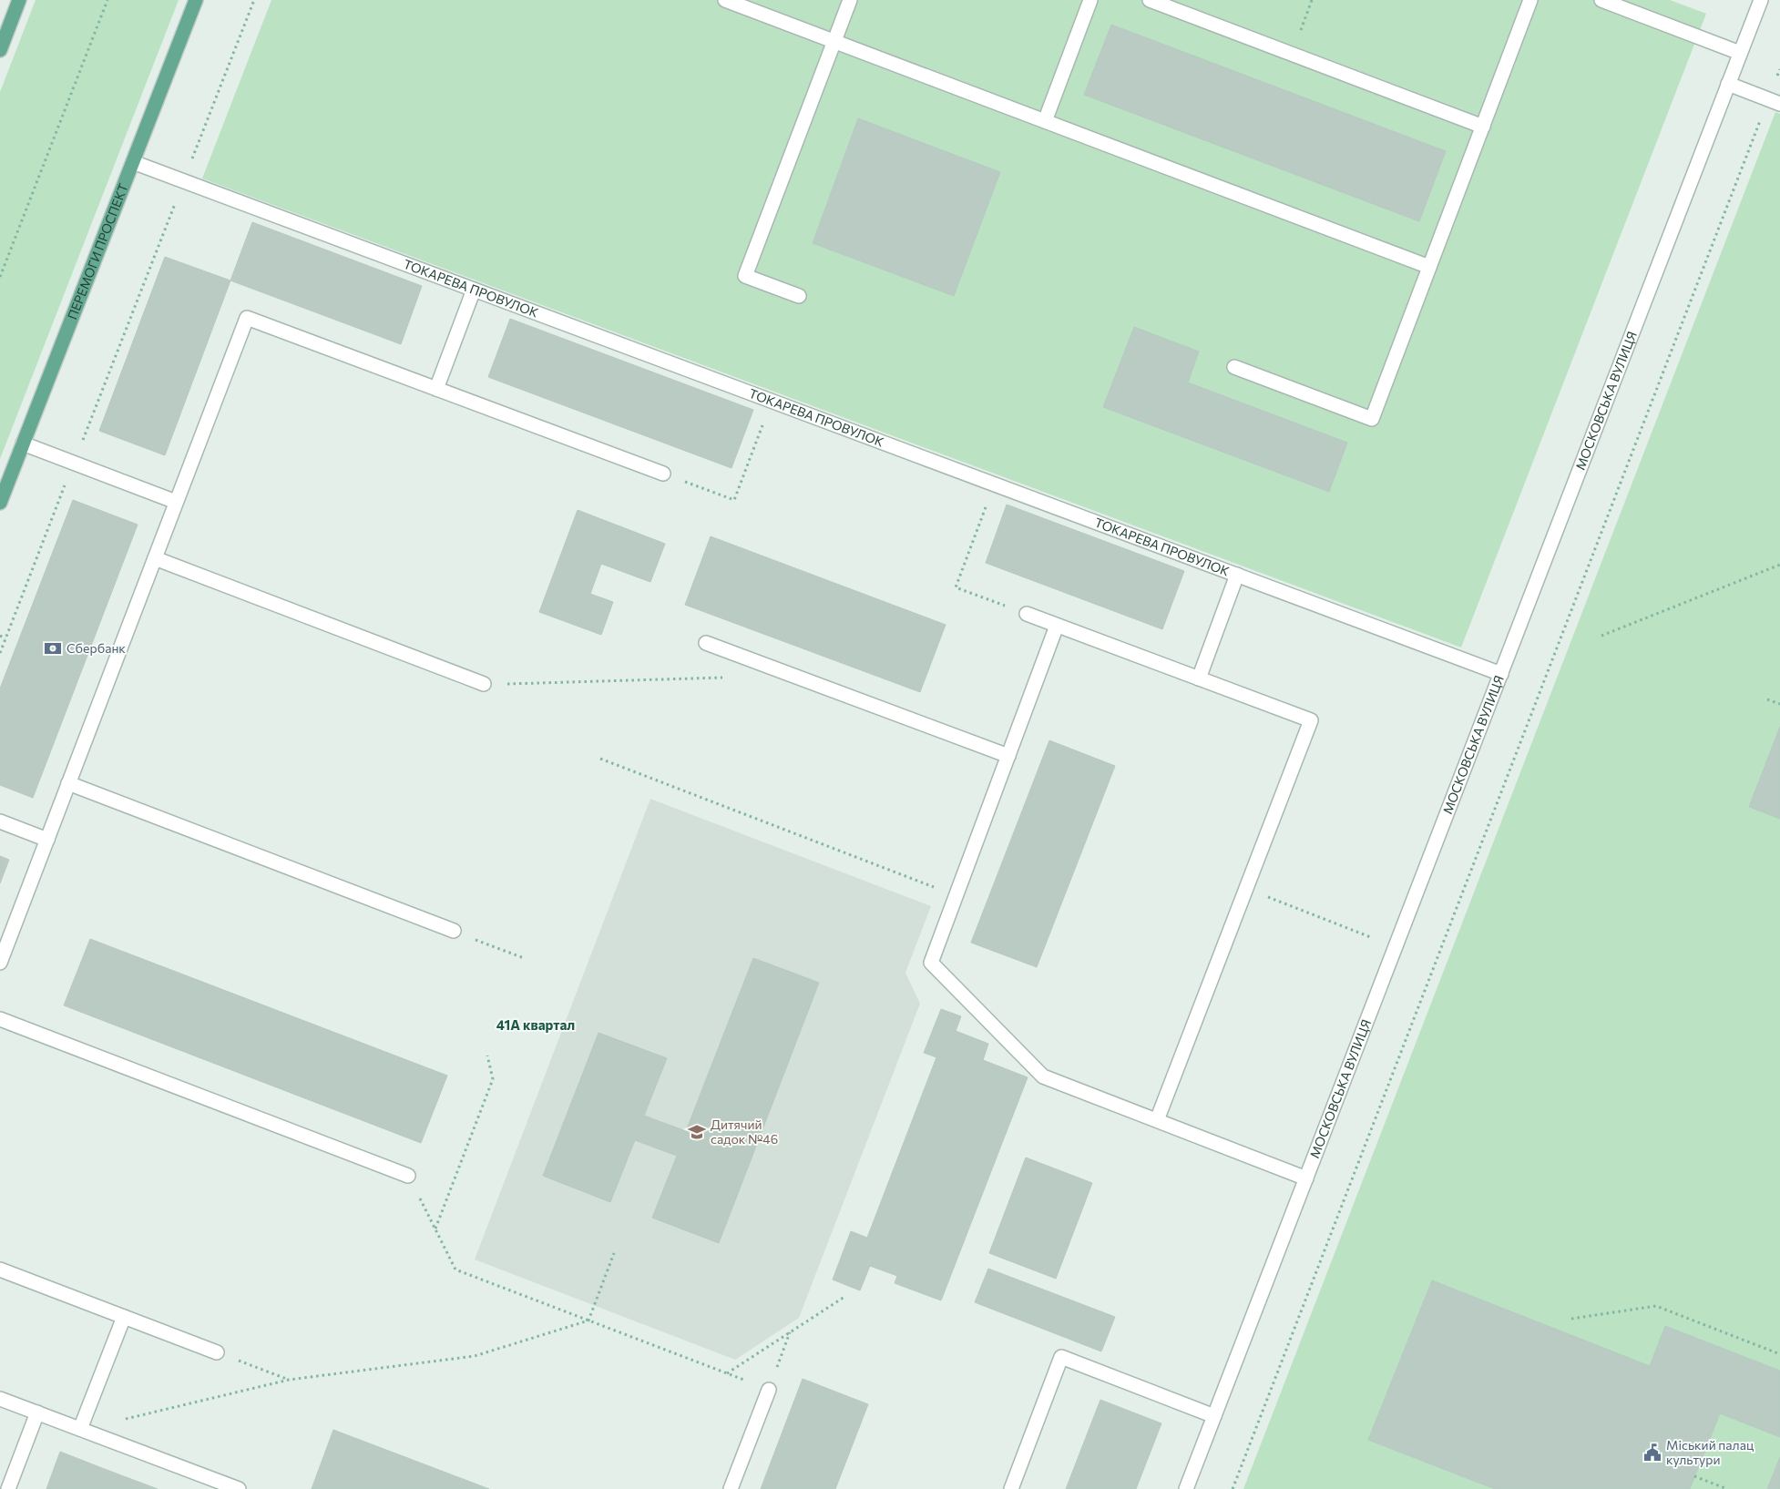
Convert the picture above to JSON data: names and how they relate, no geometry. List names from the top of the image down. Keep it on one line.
{"streets":{"main road":["ПЕРЕМОГИ ПРОСПЕКТ"],"street":["ТОКАРЕВА ПРОВУЛОК","МОСКОВСЬКА ВУЛИЦЯ"]},"crossings":[["ПЕРЕМОГИ ПРОСПЕКТ","ТОКАРЕВА ПРОВУЛОК"],["ТОКАРЕВА ПРОВУЛОК","МОСКОВСЬКА ВУЛИЦЯ"]],"districts":["41А квартал"],"places":{"bank":["Сбербанк"],"school or university":["Дитячий садок №46"],"public building":["Міський палац культури"]}}
